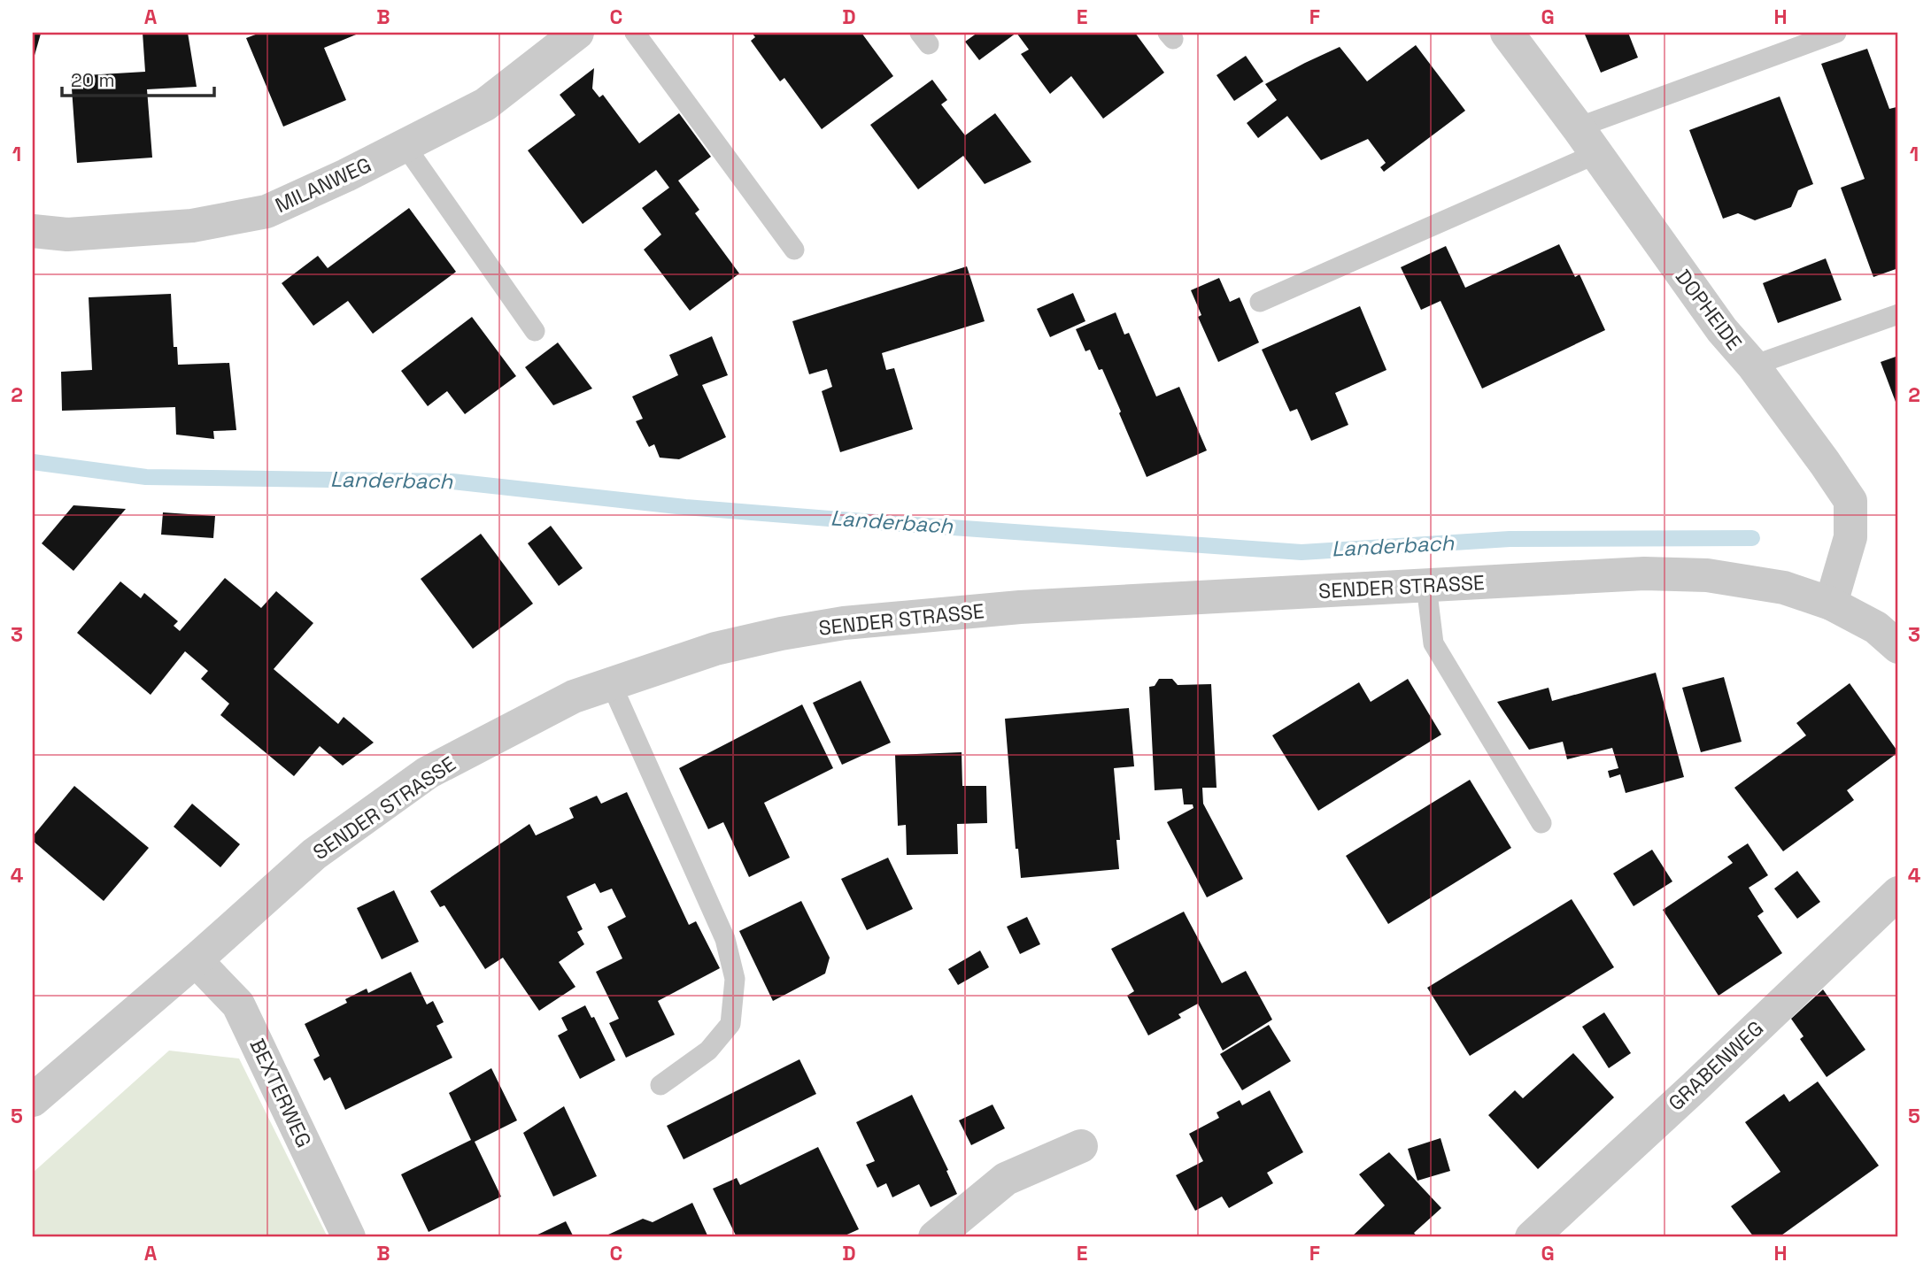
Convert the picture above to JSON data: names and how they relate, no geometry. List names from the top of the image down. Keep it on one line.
{"streets":{"street":["MILANWEG","DOPHEIDE","SENDER STRASSE","GRABENWEG","BEXTERWEG"]},"crossings":[["DOPHEIDE","SENDER STRASSE"],["SENDER STRASSE","BEXTERWEG"]],"water":["Landerbach"],"scale_bar":"20 m","grid":{"columns":["A","B","C","D","E","F","G","H"],"rows":["1","2","3","4","5"]}}
